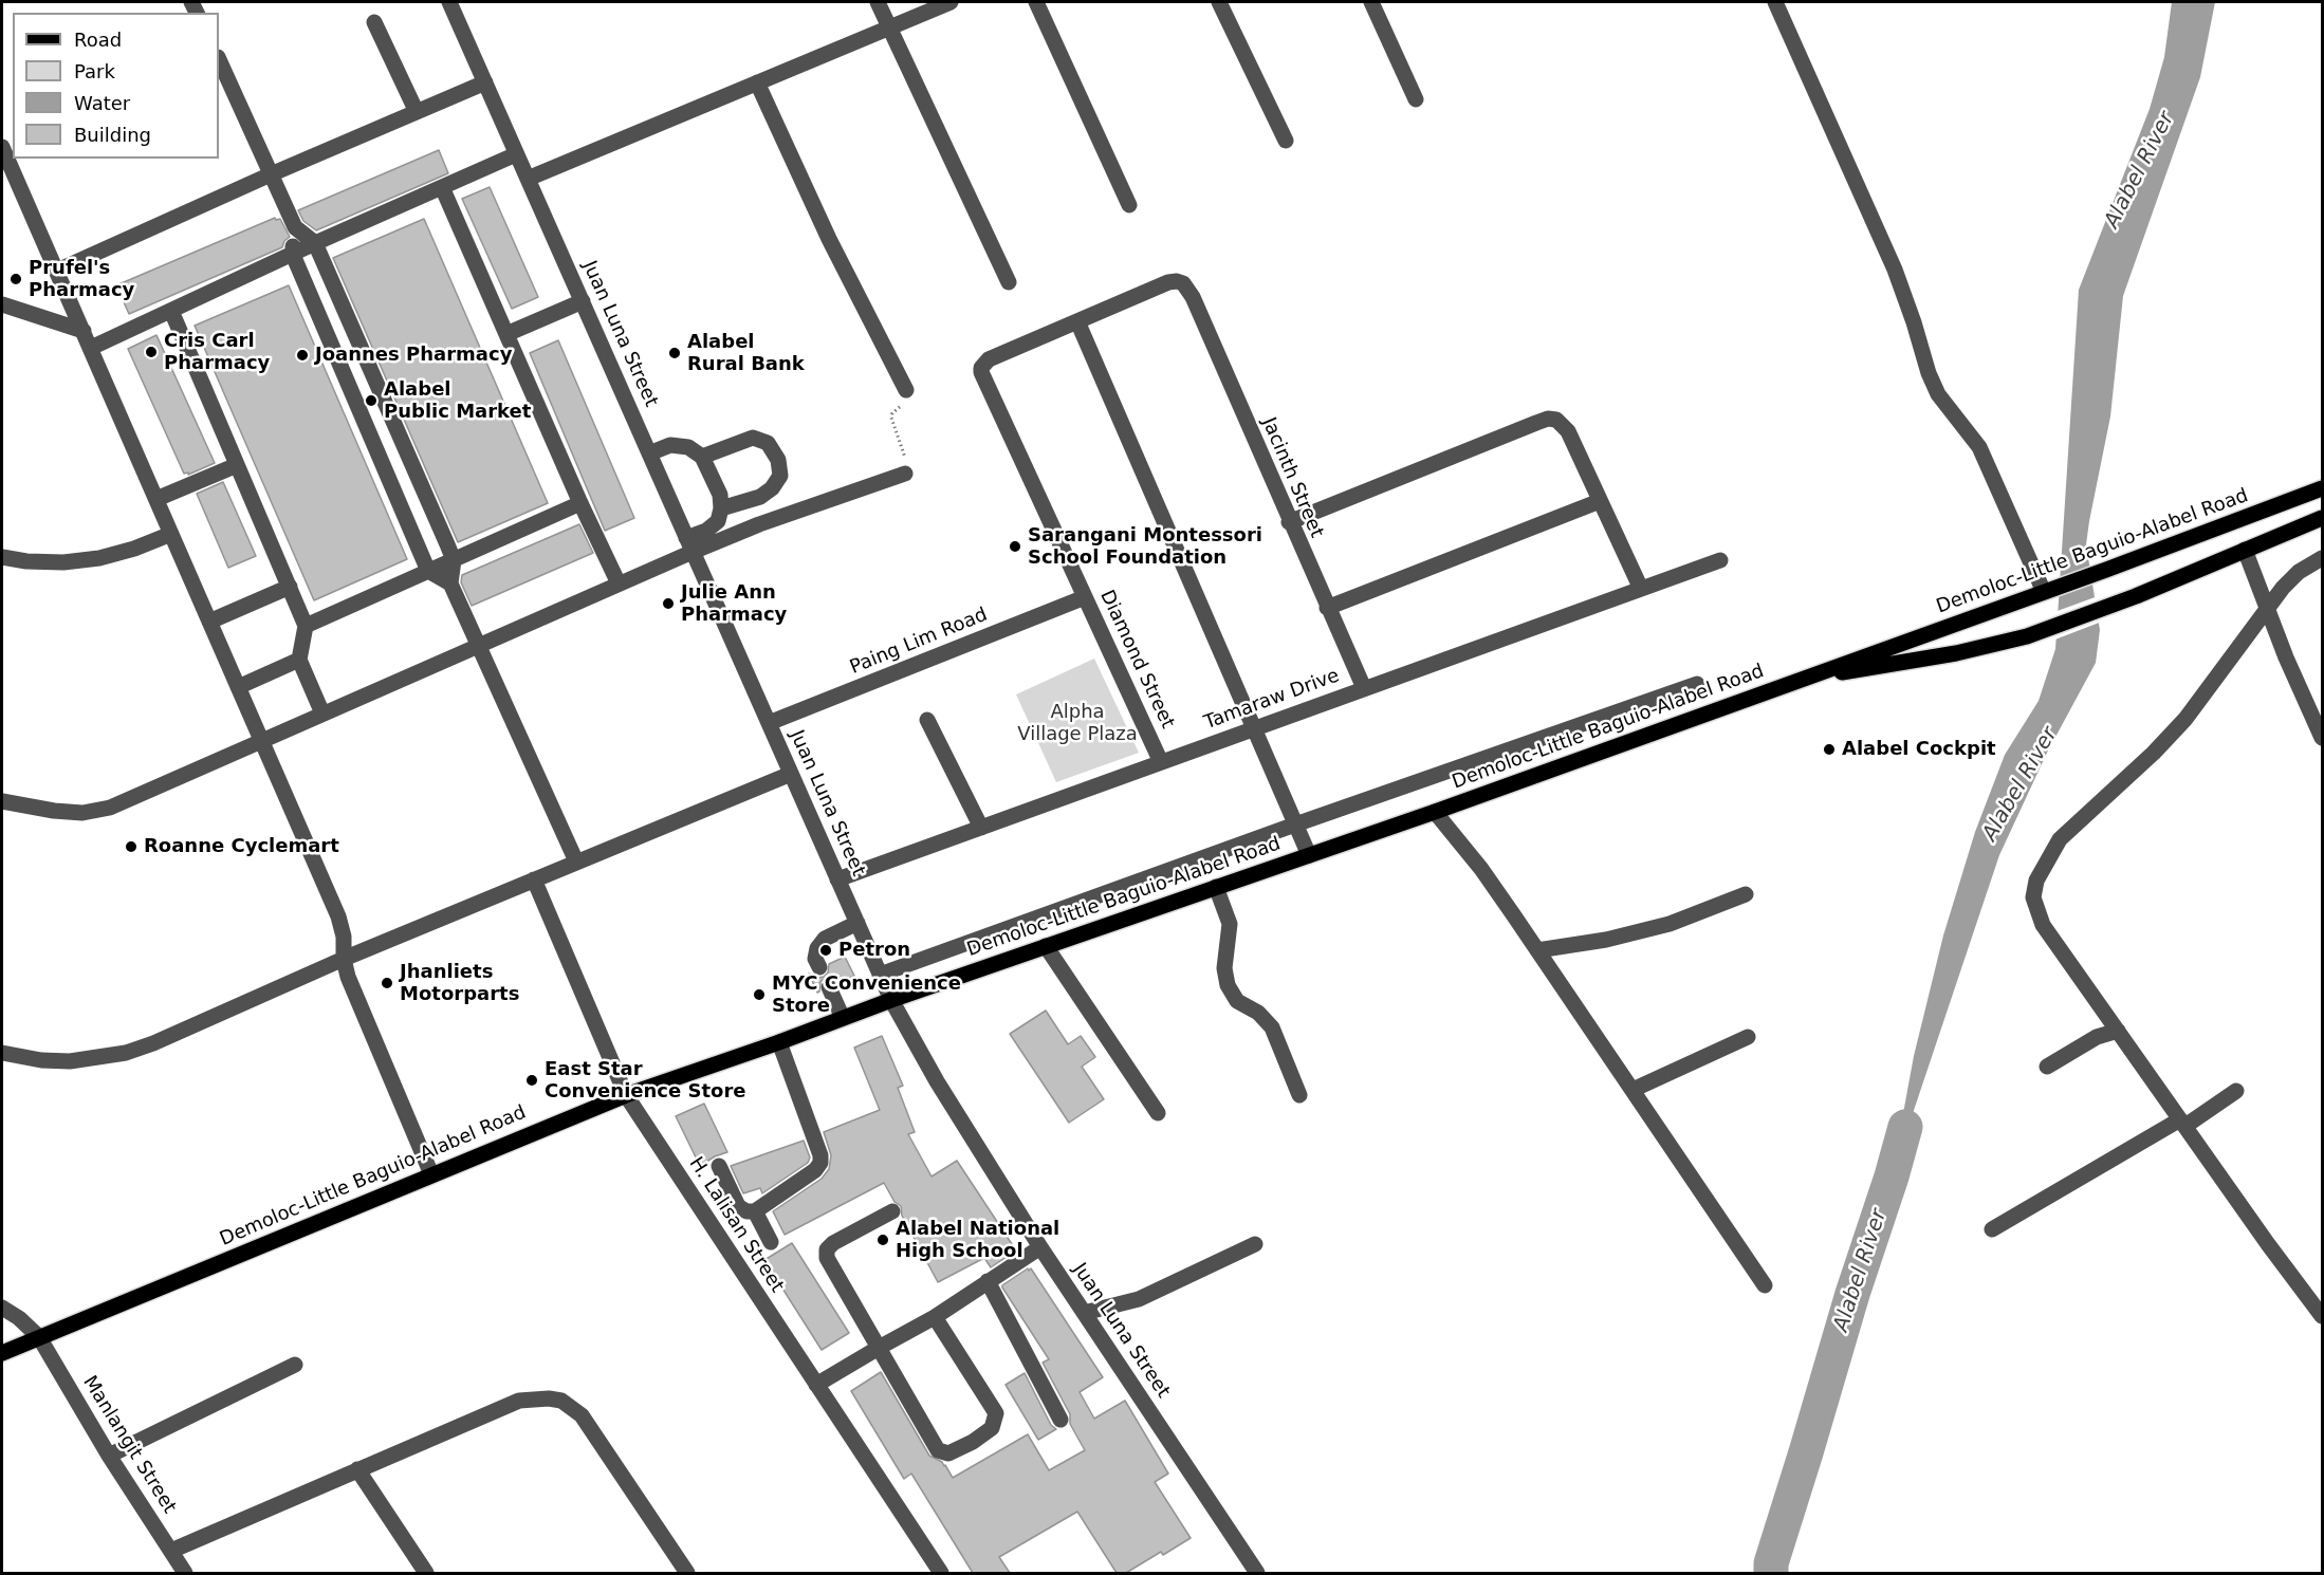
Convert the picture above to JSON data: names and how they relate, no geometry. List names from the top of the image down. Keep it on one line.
{"streets":{"main road":["Demoloc-Little Baguio-Alabel Road"],"street":["Juan Luna Street","Jacinth Street","Paing Lim Road","Diamond Street","Tamaraw Drive","H. Lalisan Street","Manlangit Street"]},"crossings":[["Juan Luna Street","Demoloc-Little Baguio-Alabel Road"],["Juan Luna Street","Paing Lim Road"],["Juan Luna Street","Tamaraw Drive"],["Jacinth Street","Diamond Street"],["Jacinth Street","Tamaraw Drive"],["Demoloc-Little Baguio-Alabel Road","H. Lalisan Street"],["Demoloc-Little Baguio-Alabel Road","Manlangit Street"],["Paing Lim Road","Diamond Street"],["Diamond Street","Tamaraw Drive"]],"water":["Alabel River"],"parks":["Alpha Village Plaza"],"places":["Prufel's Pharmacy","Cris Carl Pharmacy","Alabel Rural Bank","Joannes Pharmacy","Alabel Public Market","Sarangani Montessori School Foundation","Julie Ann Pharmacy","Alabel Cockpit","Roanne Cyclemart","Petron","Jhanliets Motorparts","MYC Convenience Store","East Star Convenience Store","Alabel National High School"],"legend":["Road","Park","Water","Building"]}
